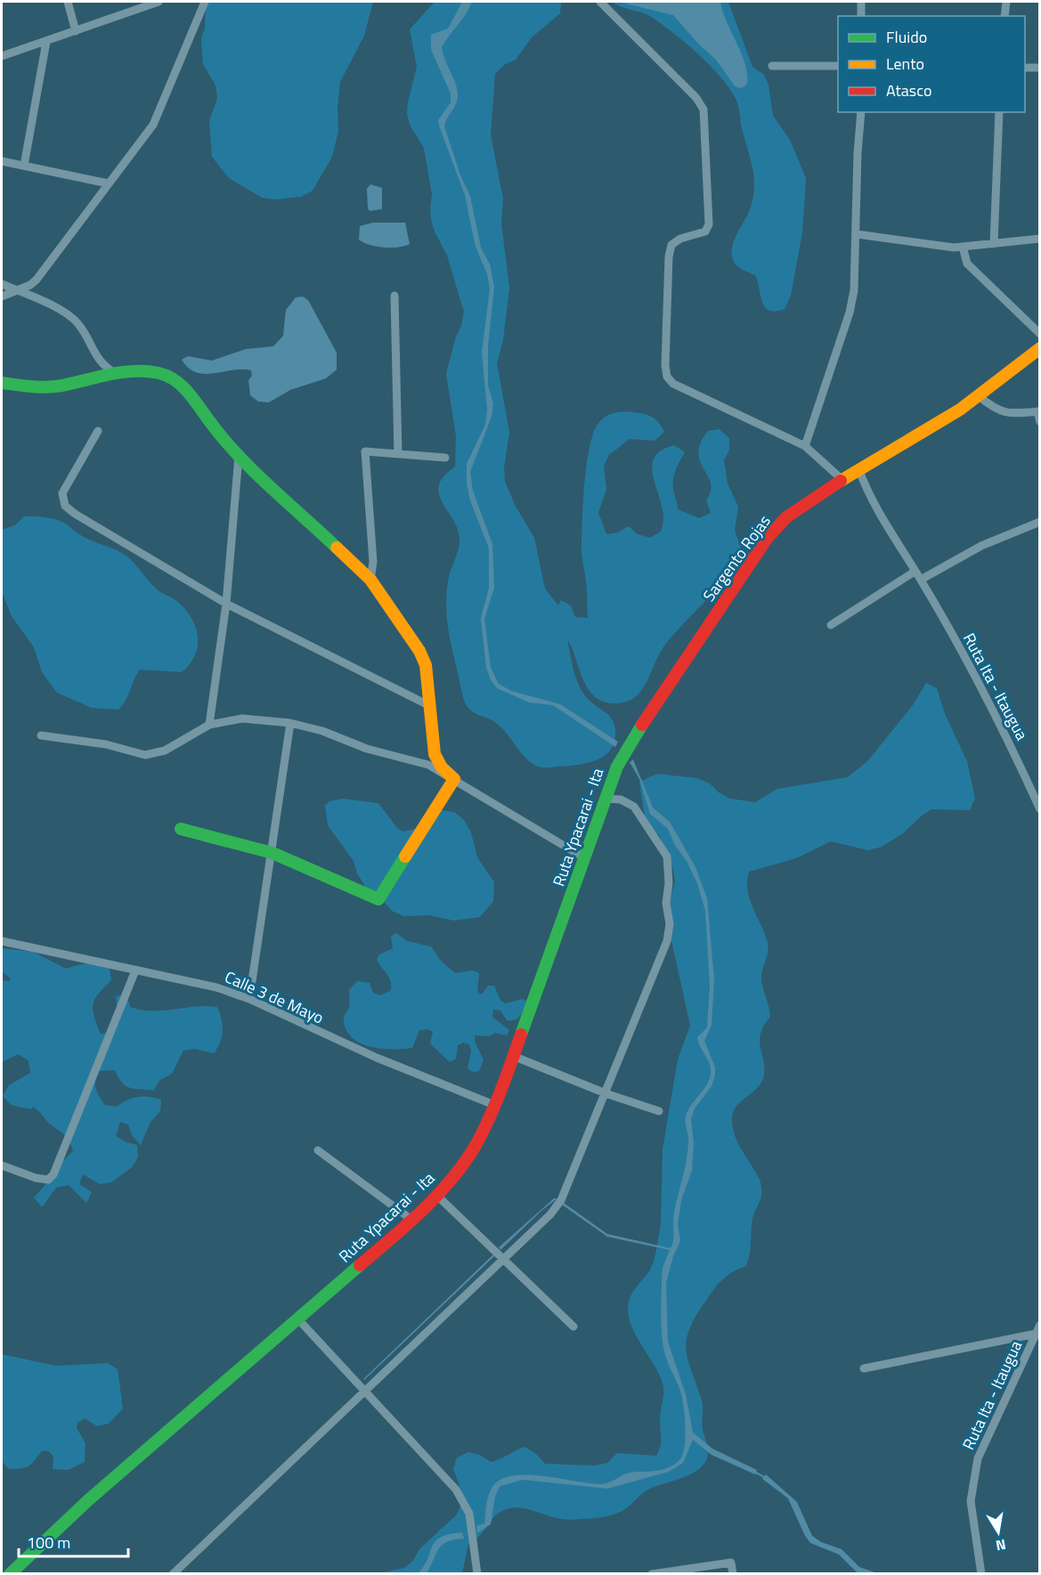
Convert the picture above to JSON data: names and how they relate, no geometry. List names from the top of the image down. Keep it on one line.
{"streets":{"street":["Sargento Rojas","Ruta Ita - Itaugua","Ruta Ypacarai - Ita","Calle 3 de Mayo"]},"crossings":[["Sargento Rojas","Ruta Ita - Itaugua"],["Sargento Rojas","Ruta Ypacarai - Ita"],["Ruta Ypacarai - Ita","Calle 3 de Mayo"]],"legend":["Fluido","Lento","Atasco"],"scale_bar":"100 m","north":"bottom"}
